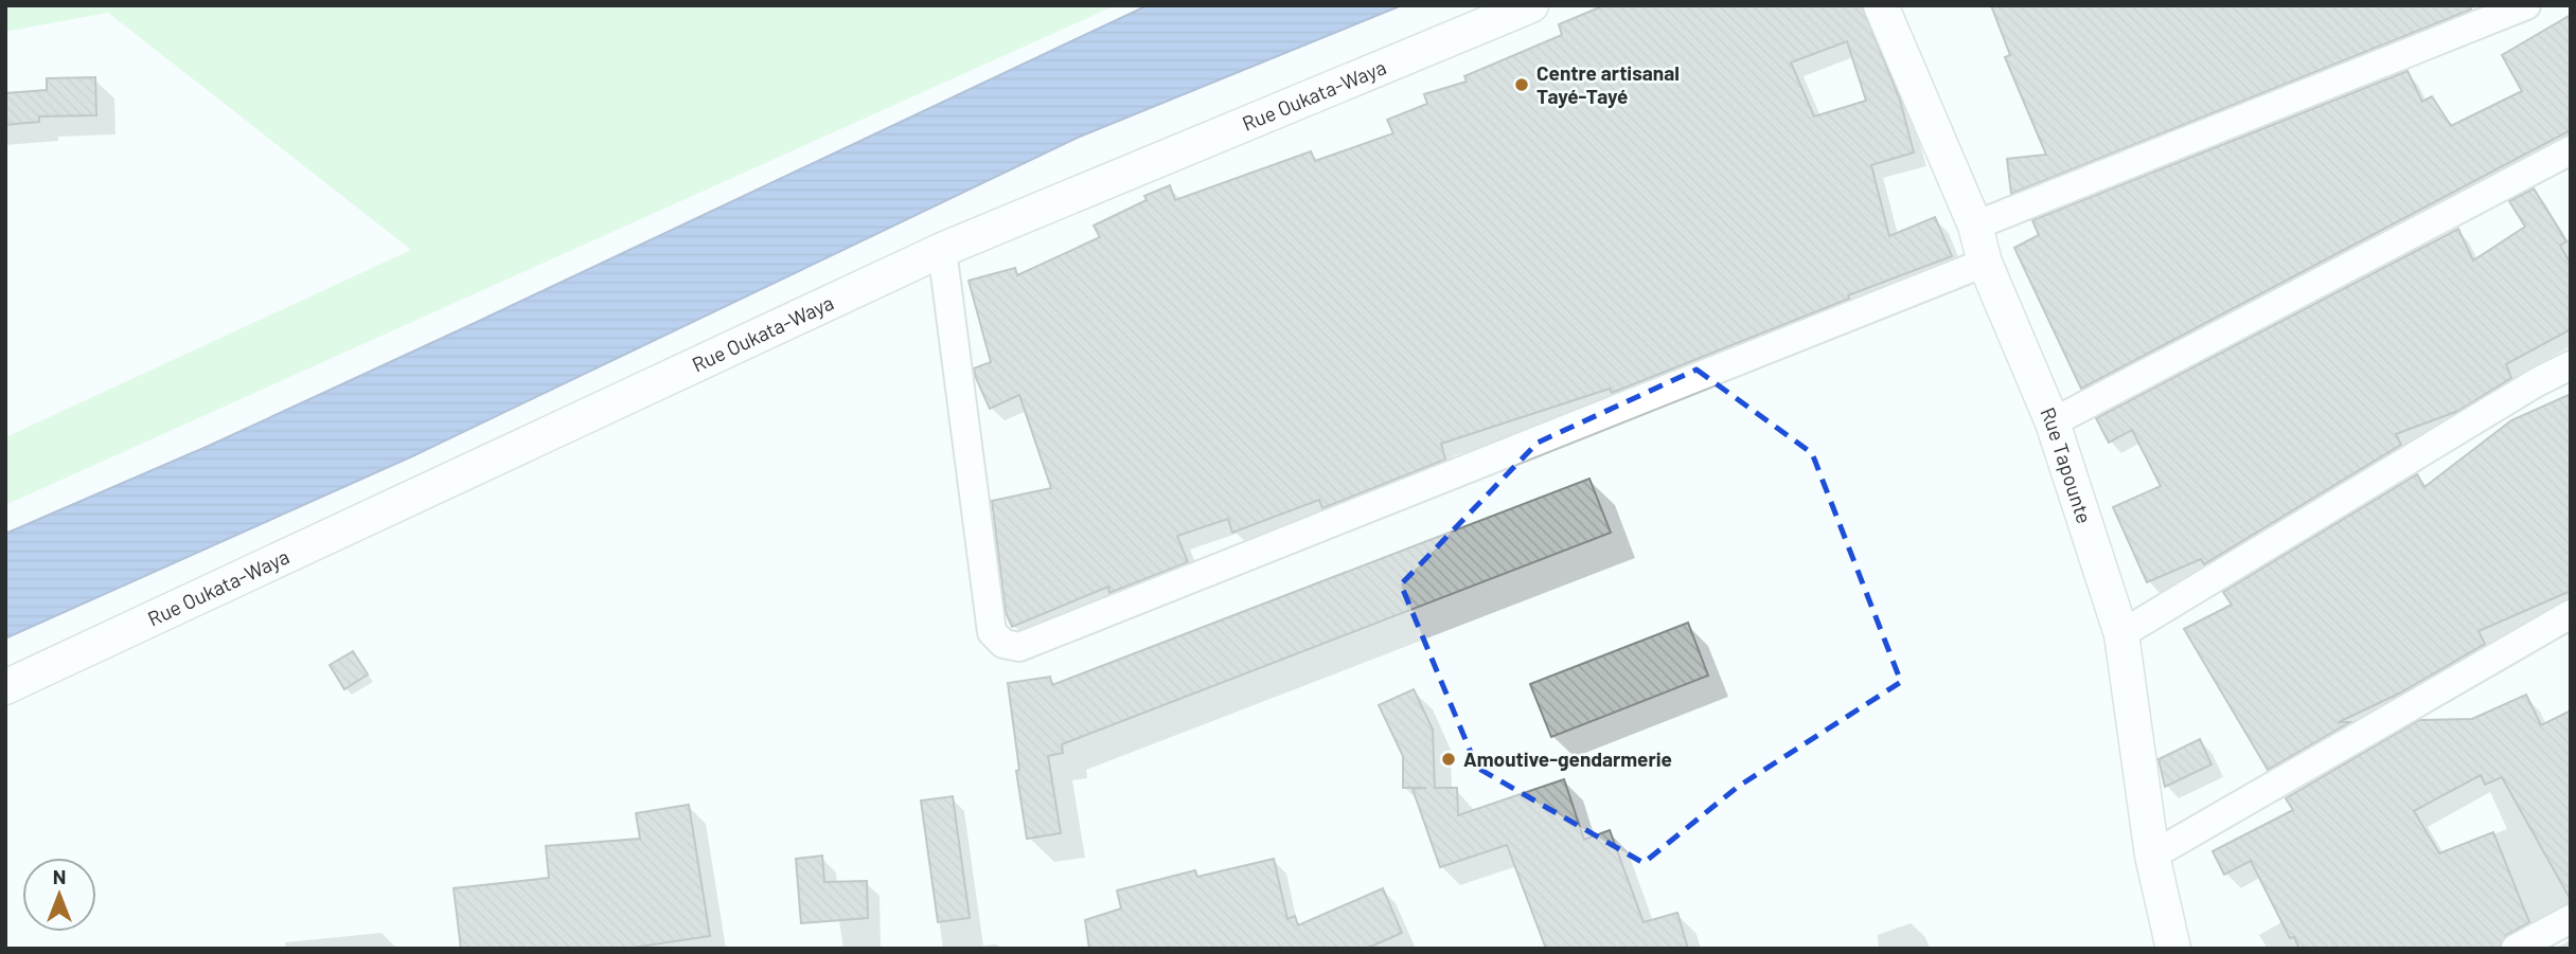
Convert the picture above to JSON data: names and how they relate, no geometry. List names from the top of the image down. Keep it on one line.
{"streets":{"street":["Rue Oukata-Waya","Rue Tapounte"]},"places":["Centre artisanal Tayé-Tayé","Amoutive-gendarmerie"],"north":"top"}
